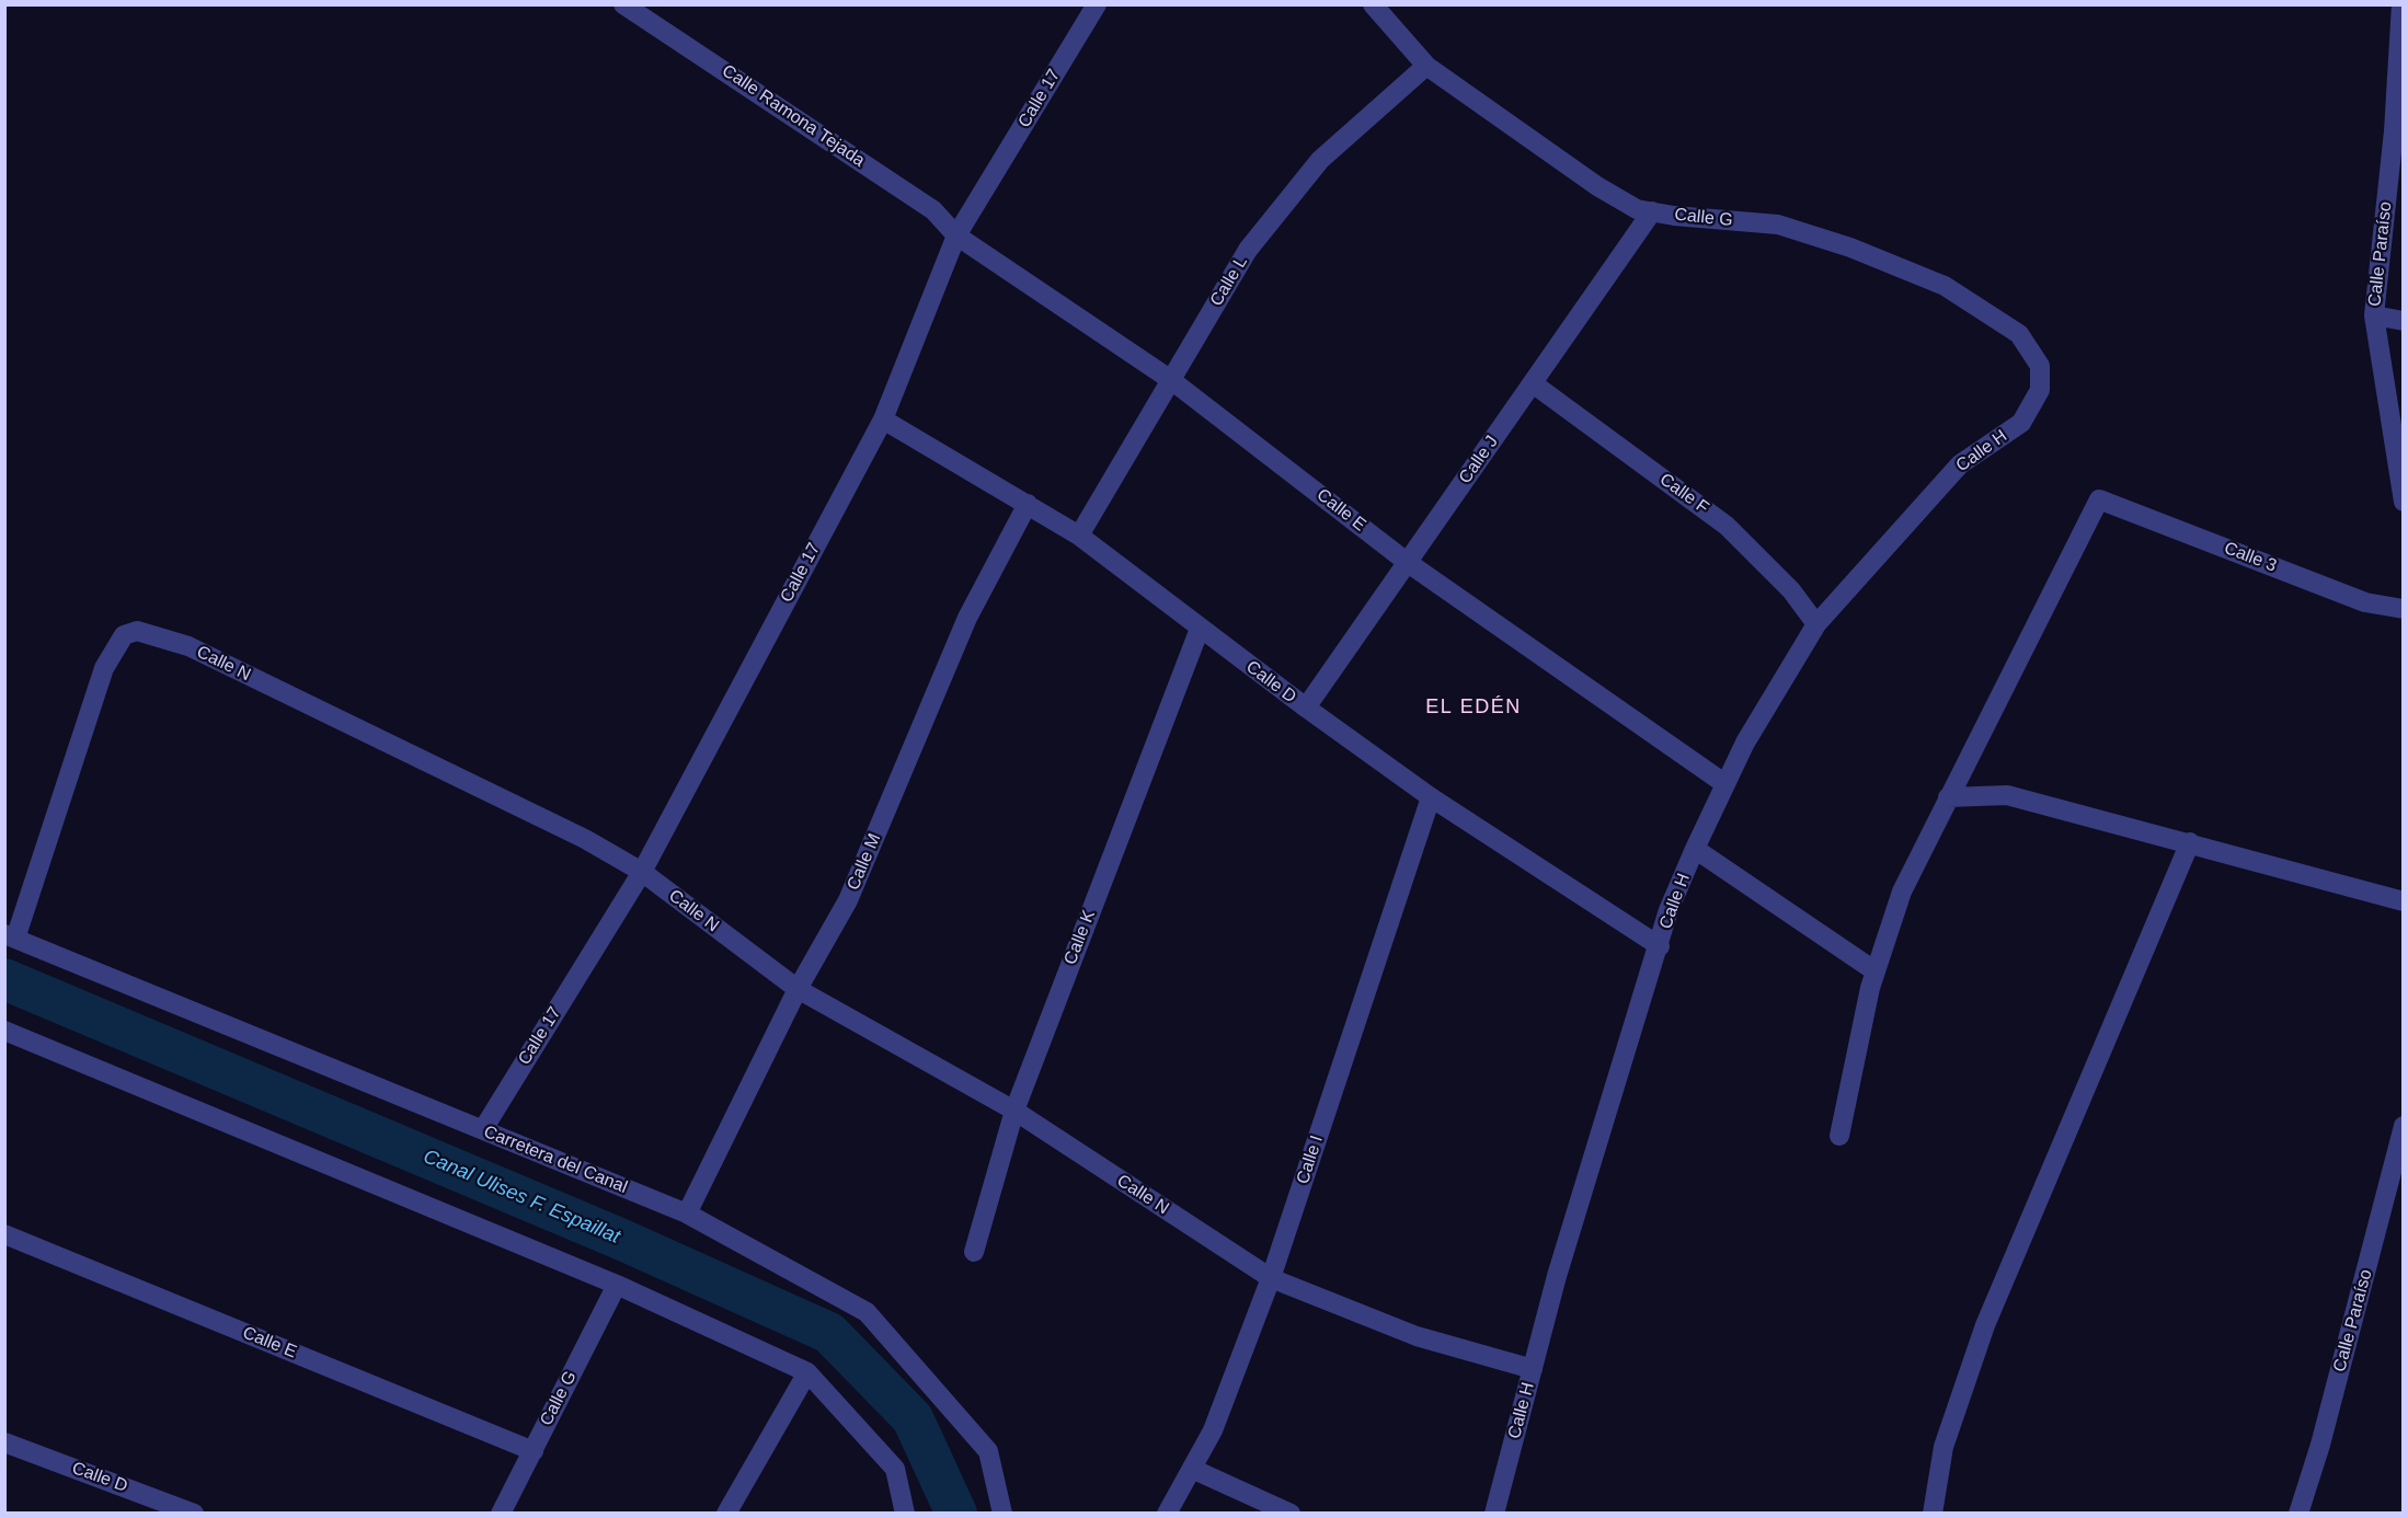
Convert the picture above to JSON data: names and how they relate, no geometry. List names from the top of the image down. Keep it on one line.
{"streets":{"street":["Calle 17","Calle Ramona Tejada","Calle G","Calle Paraíso","Calle L","Calle H","Calle J","Calle F","Calle E","Calle 3","Calle N","Calle D","Calle M","Calle K","Carretera del Canal","Calle I"]},"crossings":[["Calle 17","Calle Ramona Tejada"],["Calle 17","Calle E"],["Calle 17","Calle N"],["Calle 17","Calle D"],["Calle 17","Carretera del Canal"],["Calle Ramona Tejada","Calle E"],["Calle G","Calle L"],["Calle G","Calle H"],["Calle G","Calle J"],["Calle G","Calle E"],["Calle L","Calle E"],["Calle L","Calle D"],["Calle H","Calle F"],["Calle H","Calle E"],["Calle H","Calle N"],["Calle H","Calle D"],["Calle J","Calle F"],["Calle J","Calle E"],["Calle J","Calle D"],["Calle N","Calle M"],["Calle N","Calle K"],["Calle N","Carretera del Canal"],["Calle N","Calle I"],["Calle D","Calle M"],["Calle D","Calle K"],["Calle D","Calle I"],["Calle M","Carretera del Canal"]],"districts":["EL EDÉN"],"water":["Canal Ulises F. Espaillat"]}
